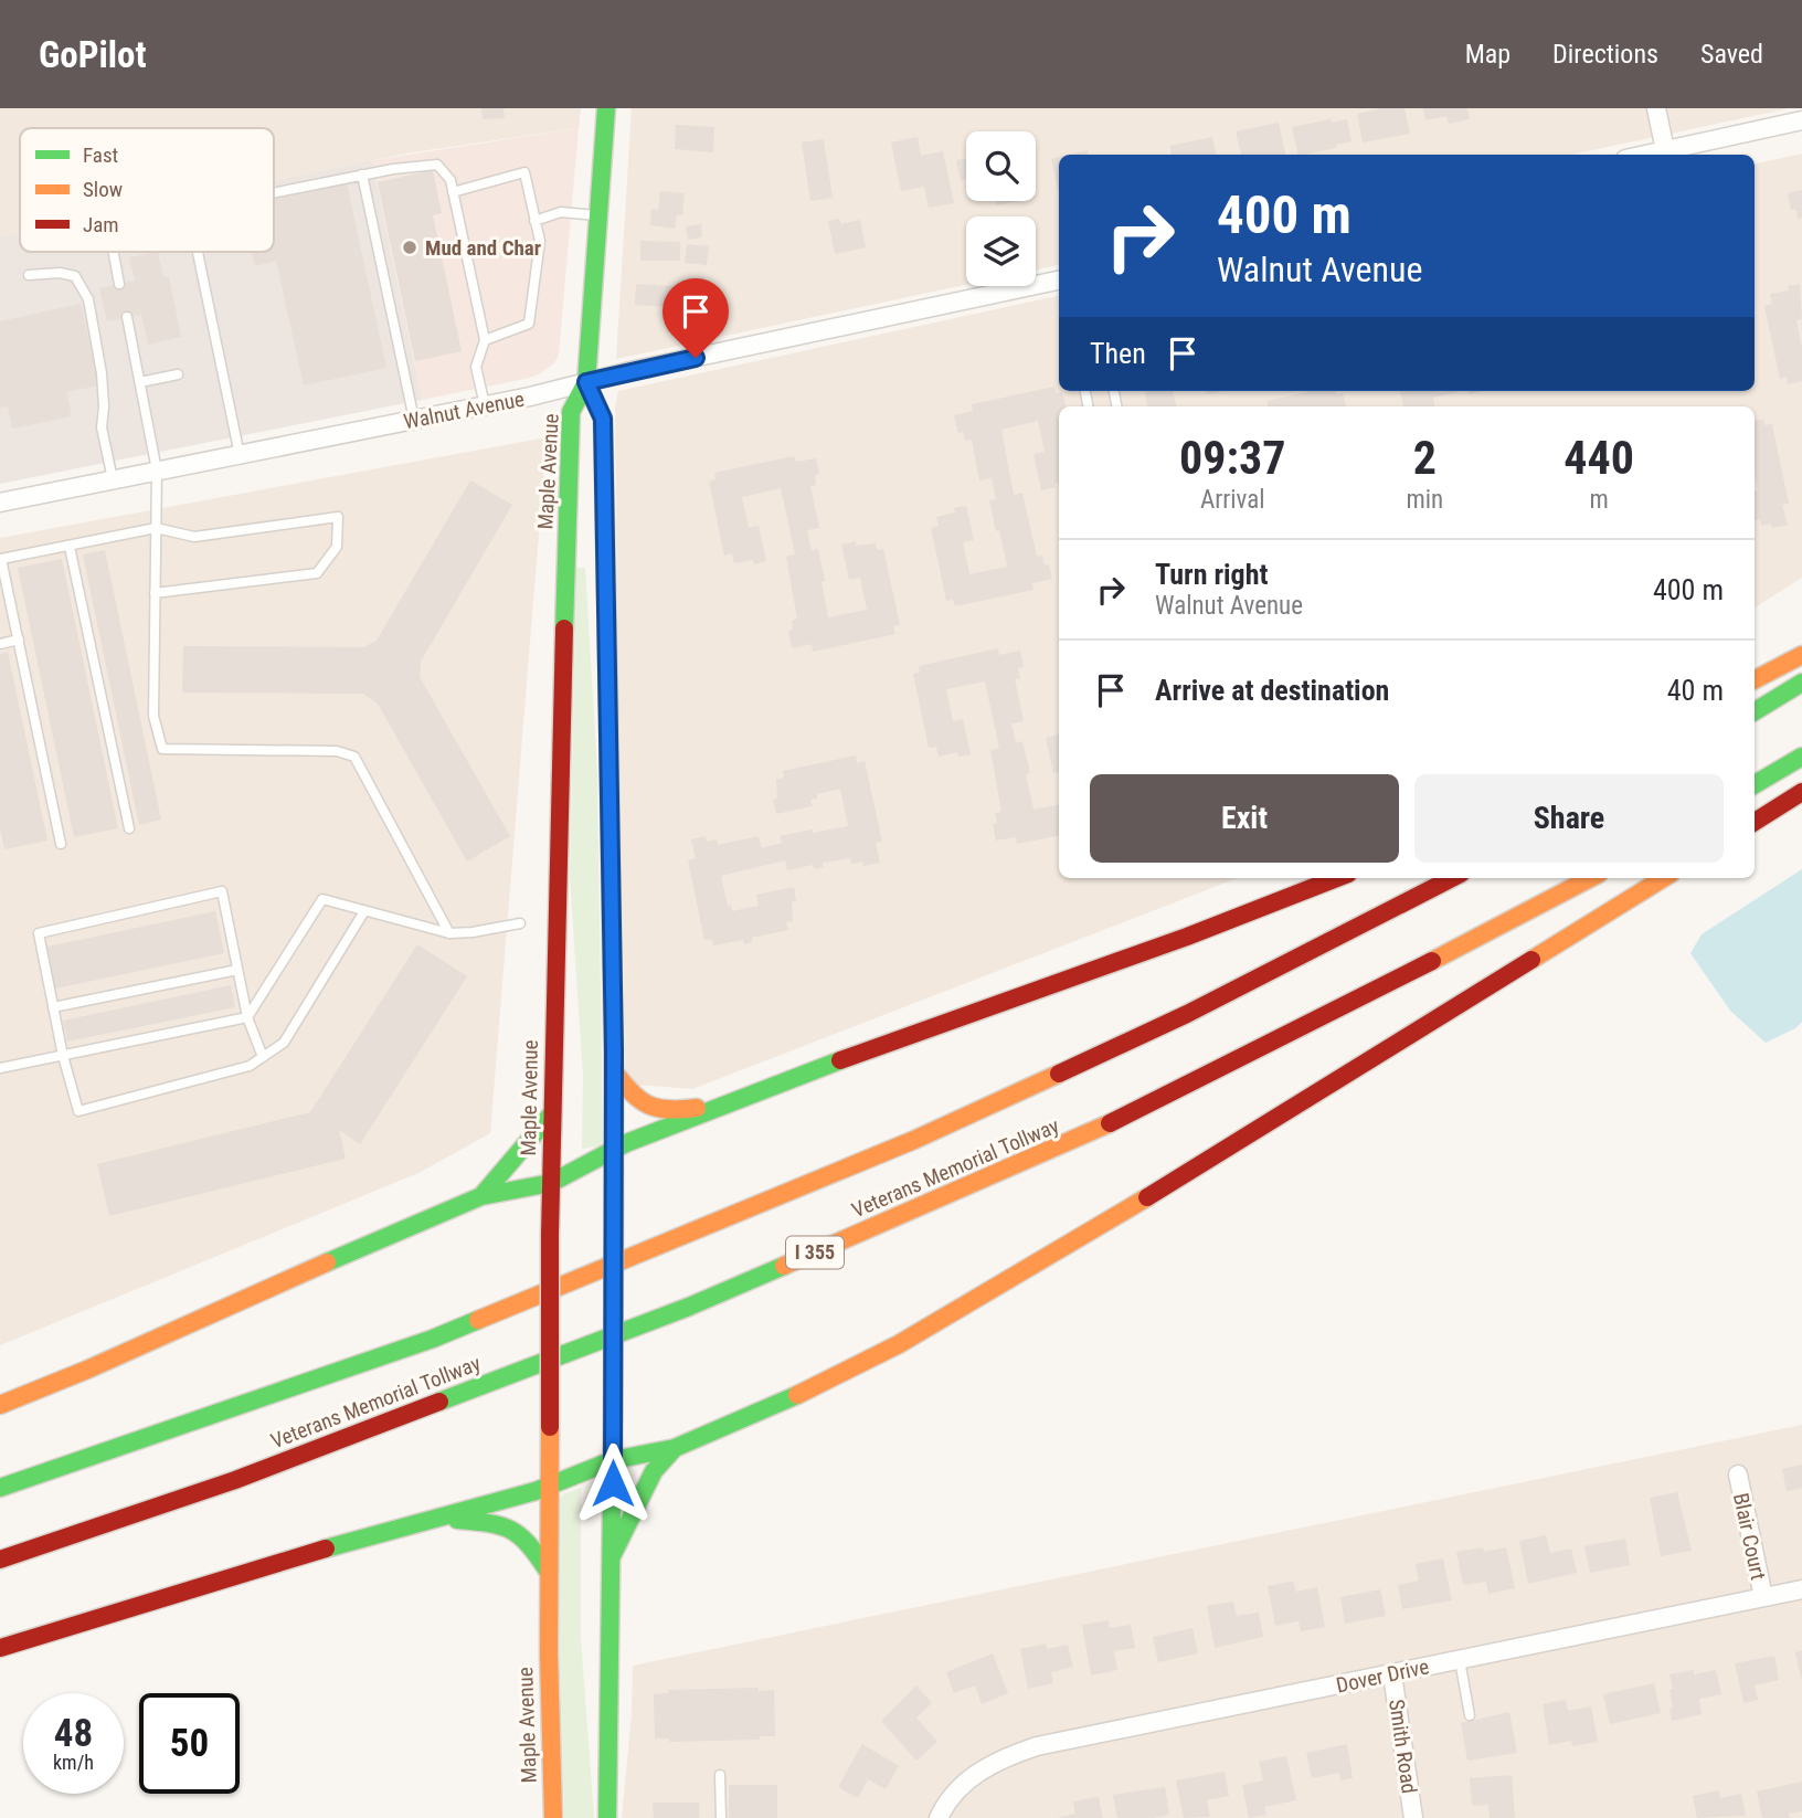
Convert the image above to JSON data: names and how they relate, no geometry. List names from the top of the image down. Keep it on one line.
{"streets":{"main road":["Maple Avenue","Veterans Memorial Tollway","I 355"],"street":["Walnut Avenue","Blair Court","Dover Drive","Smith Road"]},"crossings":[["Walnut Avenue","Maple Avenue"],["Blair Court","Dover Drive"],["Dover Drive","Smith Road"]],"places":["Mud and Char"],"legend":["Fast","Slow","Jam"],"page":{"header":"GoPilot","nav":["Map","Directions","Saved"],"turn":["400 m","Walnut Avenue"],"then":"Then","eta":["09:37","Arrival","2","min","440","m"],"list":[{"name":"Turn right","note":"Walnut Avenue","value":"400 m"},{"name":"Arrive at destination","value":"40 m"}],"buttons":["Exit","Share"],"speed":"48 km/h","limit":"50"}}
